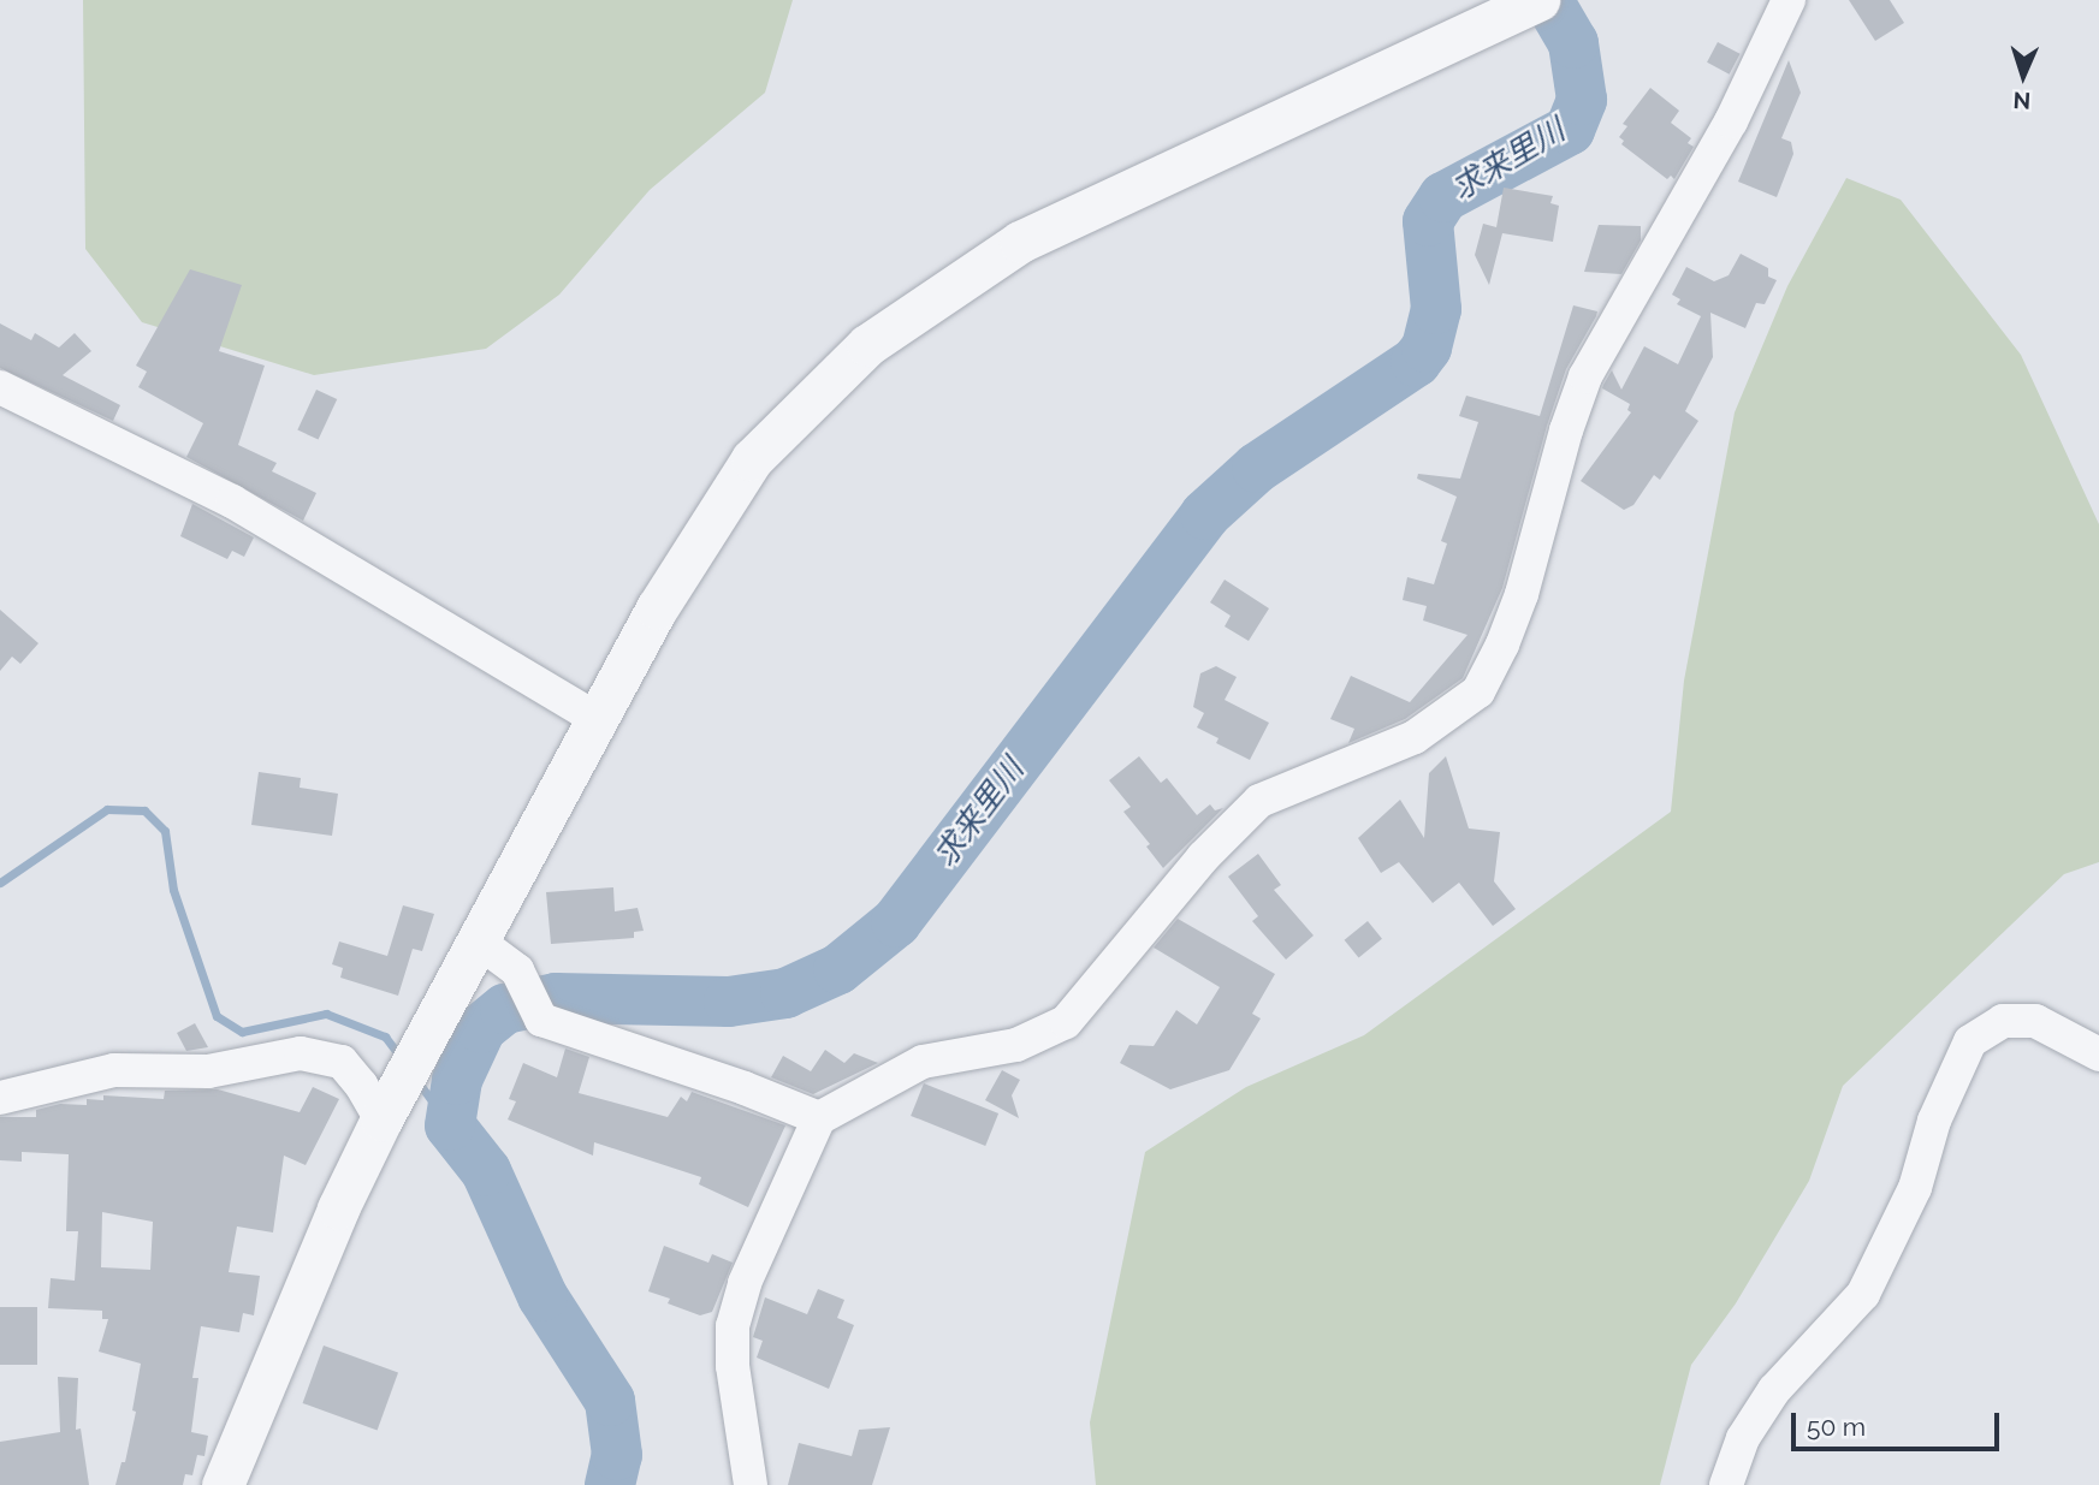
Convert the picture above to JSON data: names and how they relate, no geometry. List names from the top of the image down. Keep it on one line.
{"water":["求来里川"],"scale_bar":"50 m","north":"bottom"}
